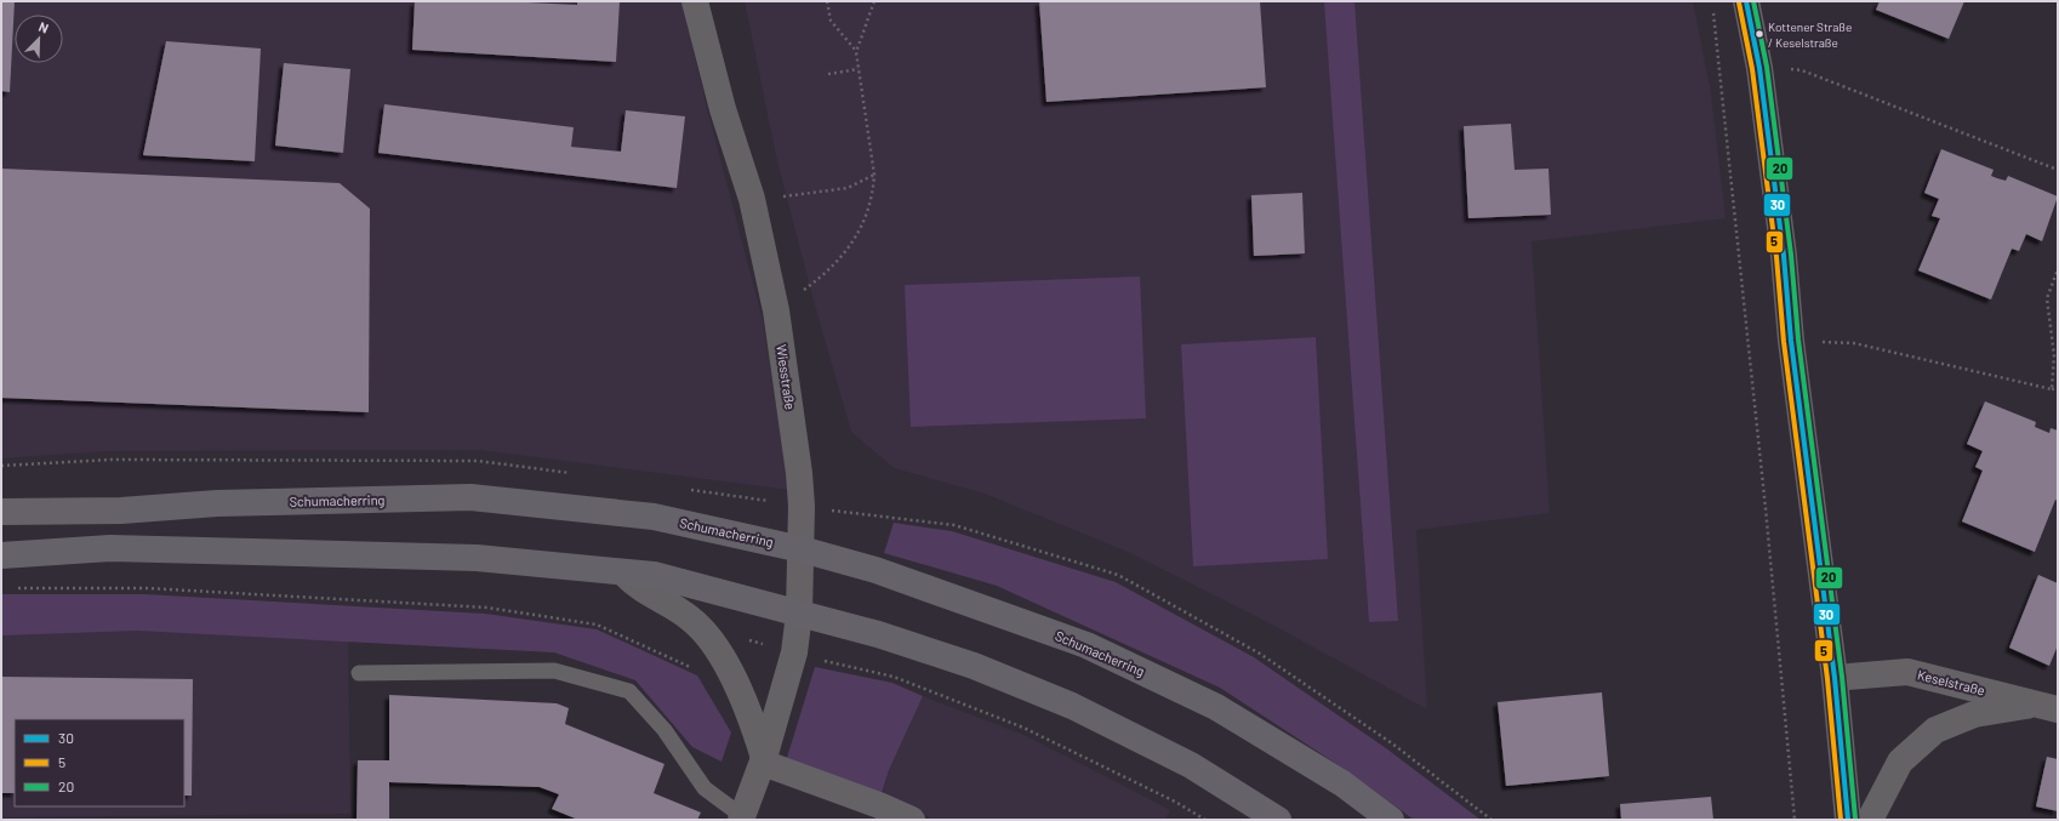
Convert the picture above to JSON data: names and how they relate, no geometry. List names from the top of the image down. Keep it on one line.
{"streets":{"main road":["Schumacherring"],"street":["Wiesstraße","Keselstraße"]},"crossings":[["Wiesstraße","Schumacherring"]],"places":["Kottener Straße / Keselstraße"],"lines":["transit line 30","transit line 20","transit line 5"],"legend":["30","5","20"],"north":"top right"}
